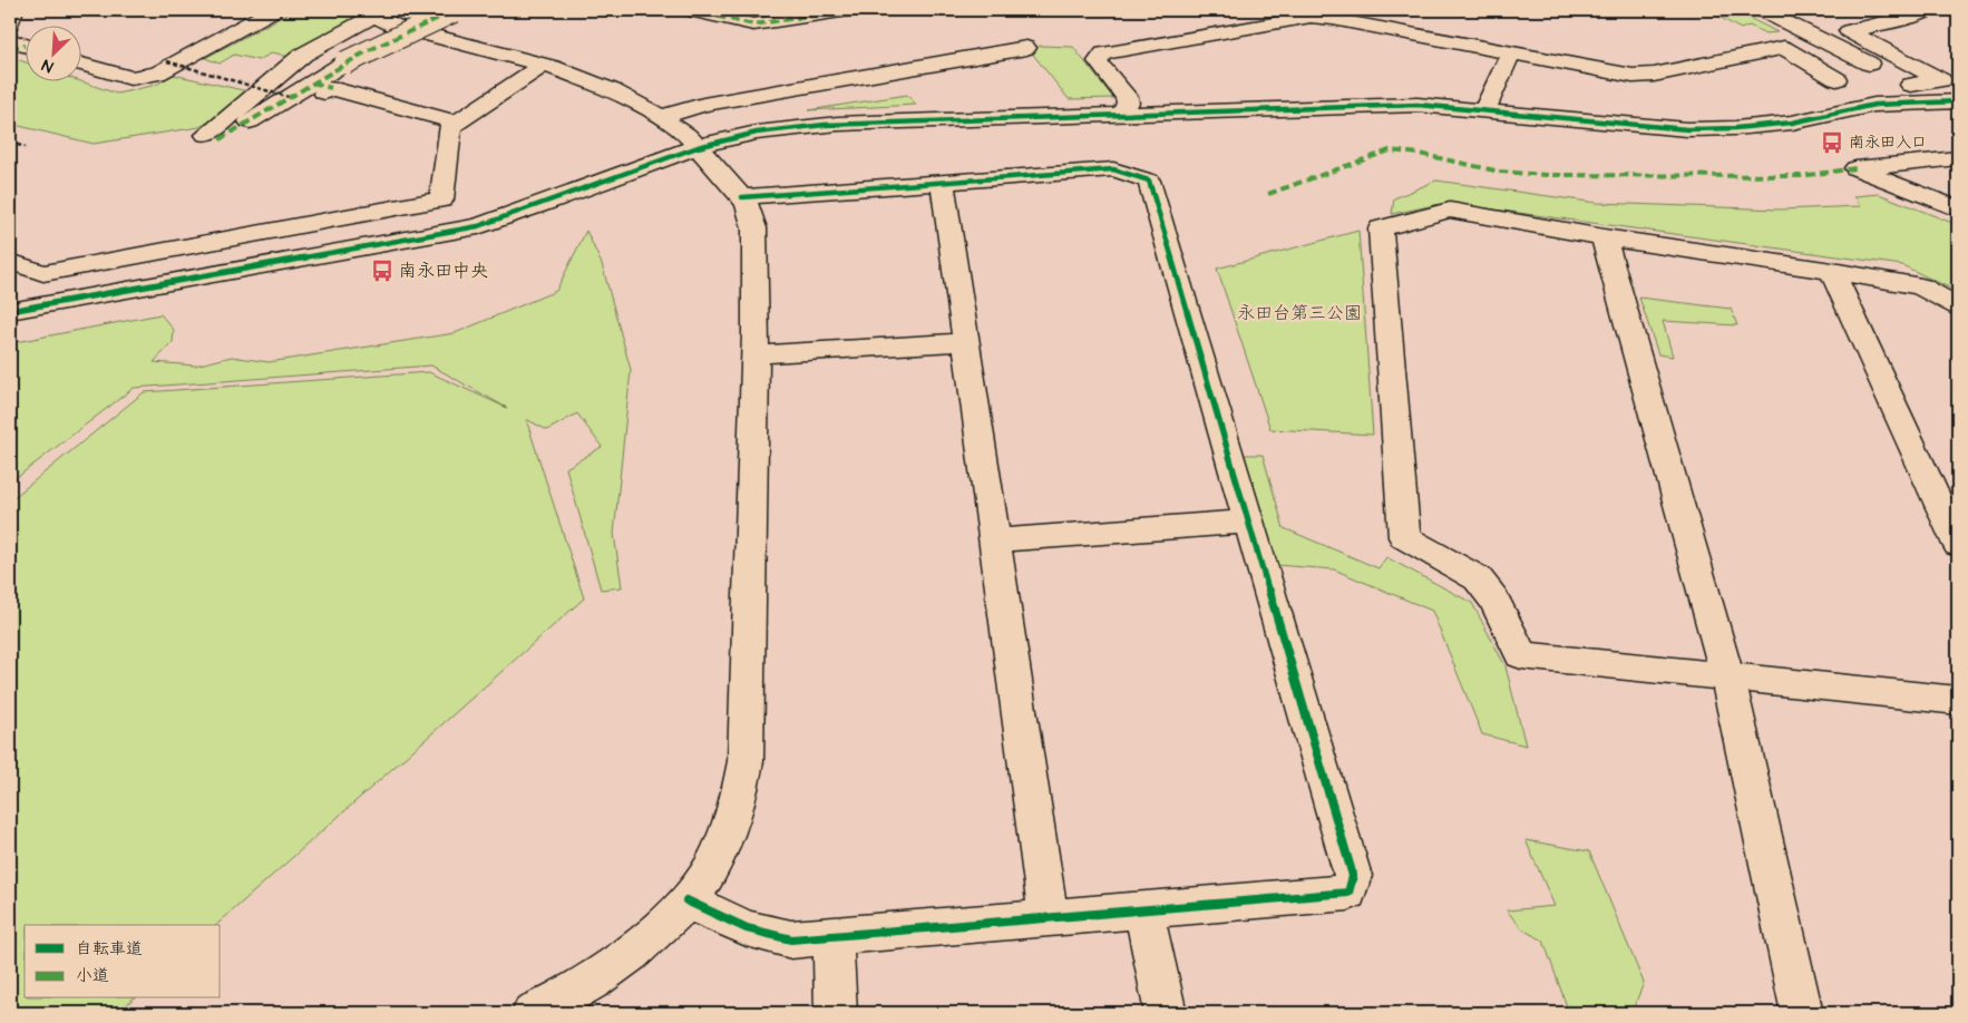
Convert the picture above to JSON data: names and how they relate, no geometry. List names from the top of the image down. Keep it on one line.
{"parks":["永田台第三公園"],"places":{"bus stop":["南永田入口","南永田中央"]},"legend":["自転車道","小道"],"north":"bottom left"}
